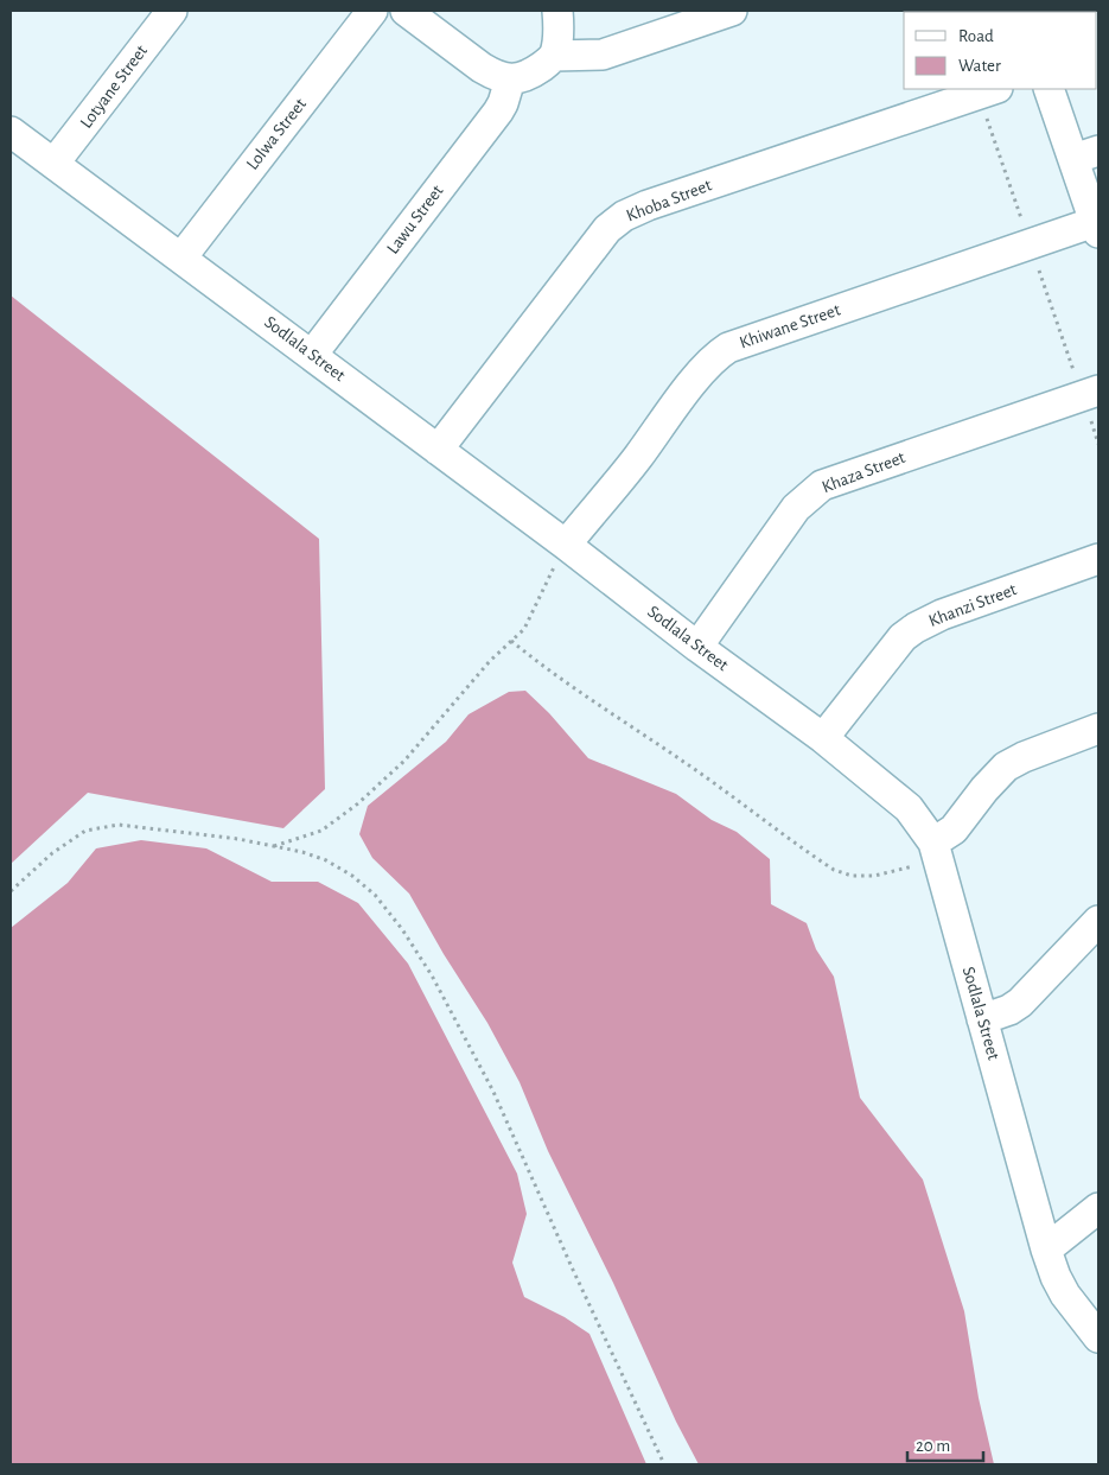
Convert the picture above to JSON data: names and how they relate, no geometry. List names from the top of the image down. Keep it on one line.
{"streets":{"street":["Lotyane Street","Lolwa Street","Khoba Street","Lawu Street","Khiwane Street","Sodlala Street","Khaza Street","Khanzi Street"]},"crossings":[["Lotyane Street","Sodlala Street"],["Lolwa Street","Sodlala Street"],["Khoba Street","Sodlala Street"],["Lawu Street","Sodlala Street"],["Khiwane Street","Sodlala Street"],["Sodlala Street","Khaza Street"],["Sodlala Street","Khanzi Street"]],"legend":["Road","Water"],"scale_bar":"20 m"}
